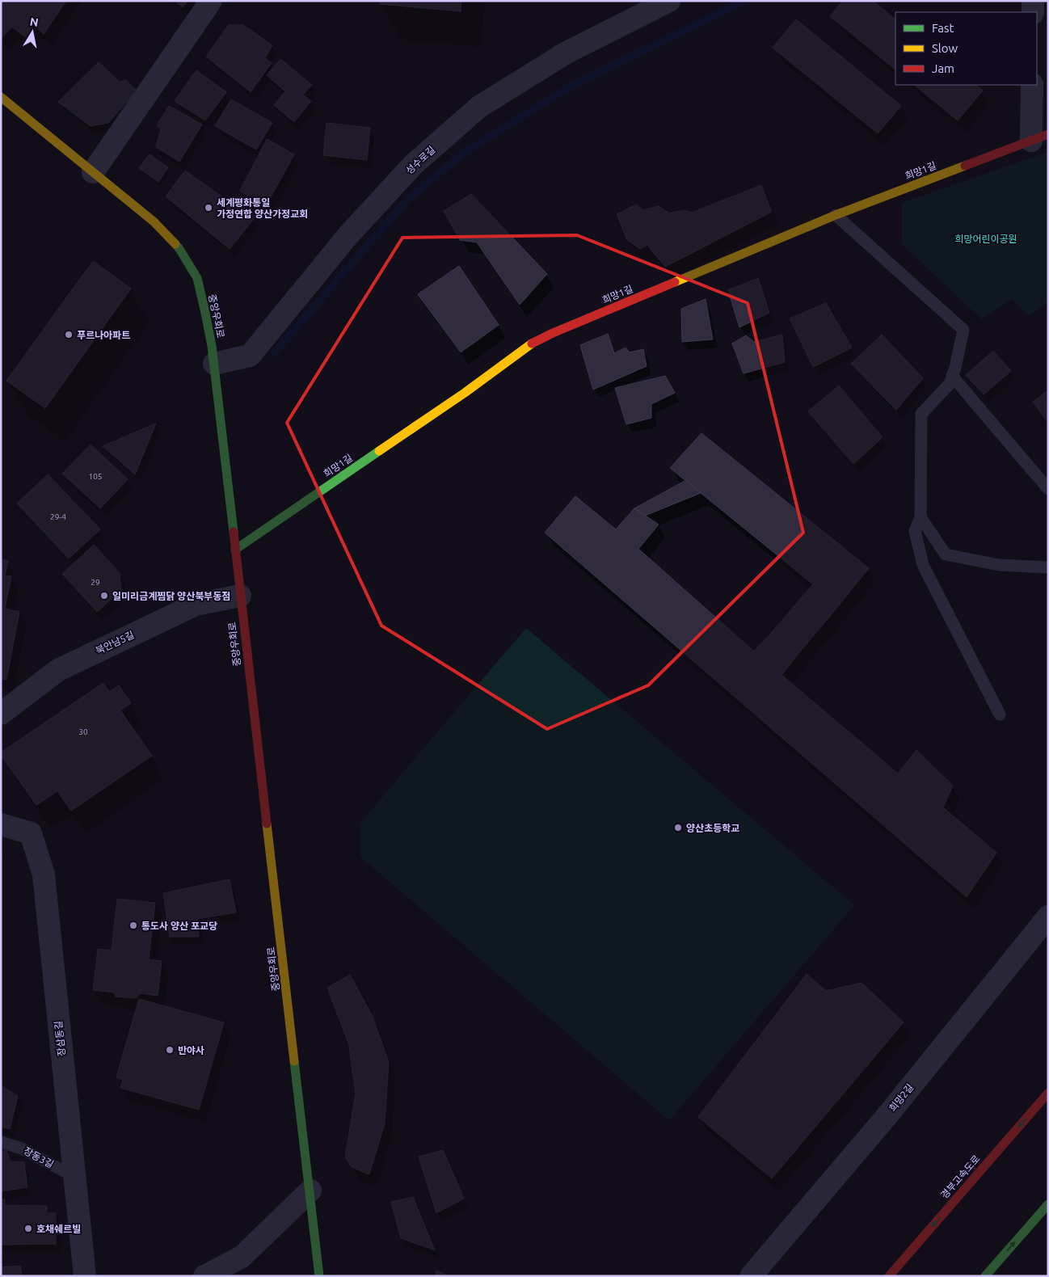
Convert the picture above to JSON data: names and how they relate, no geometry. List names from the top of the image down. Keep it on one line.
{"streets":{"main road":["희망1길","중앙우회로","경부고속도로"],"street":["성수로길","북안남5길","장삼동길","희망2길"],"lane":["장동3길"]},"crossings":[["성수로길","중앙우회로"],["희망1길","중앙우회로"],["중앙우회로","북안남5길"],["장삼동길","장동3길"]],"parks":["희망어린이공원"],"places":["세계평화통일 가정연합 양산가정교회","푸르나아파트","일미리금계찜닭 양산북부동점","양산초등학교","통도사 양산 포교당","반야사","호채쉐르빌"],"house_numbers":["105","29-4","29","30"],"legend":["Fast","Slow","Jam"],"north":"top"}
